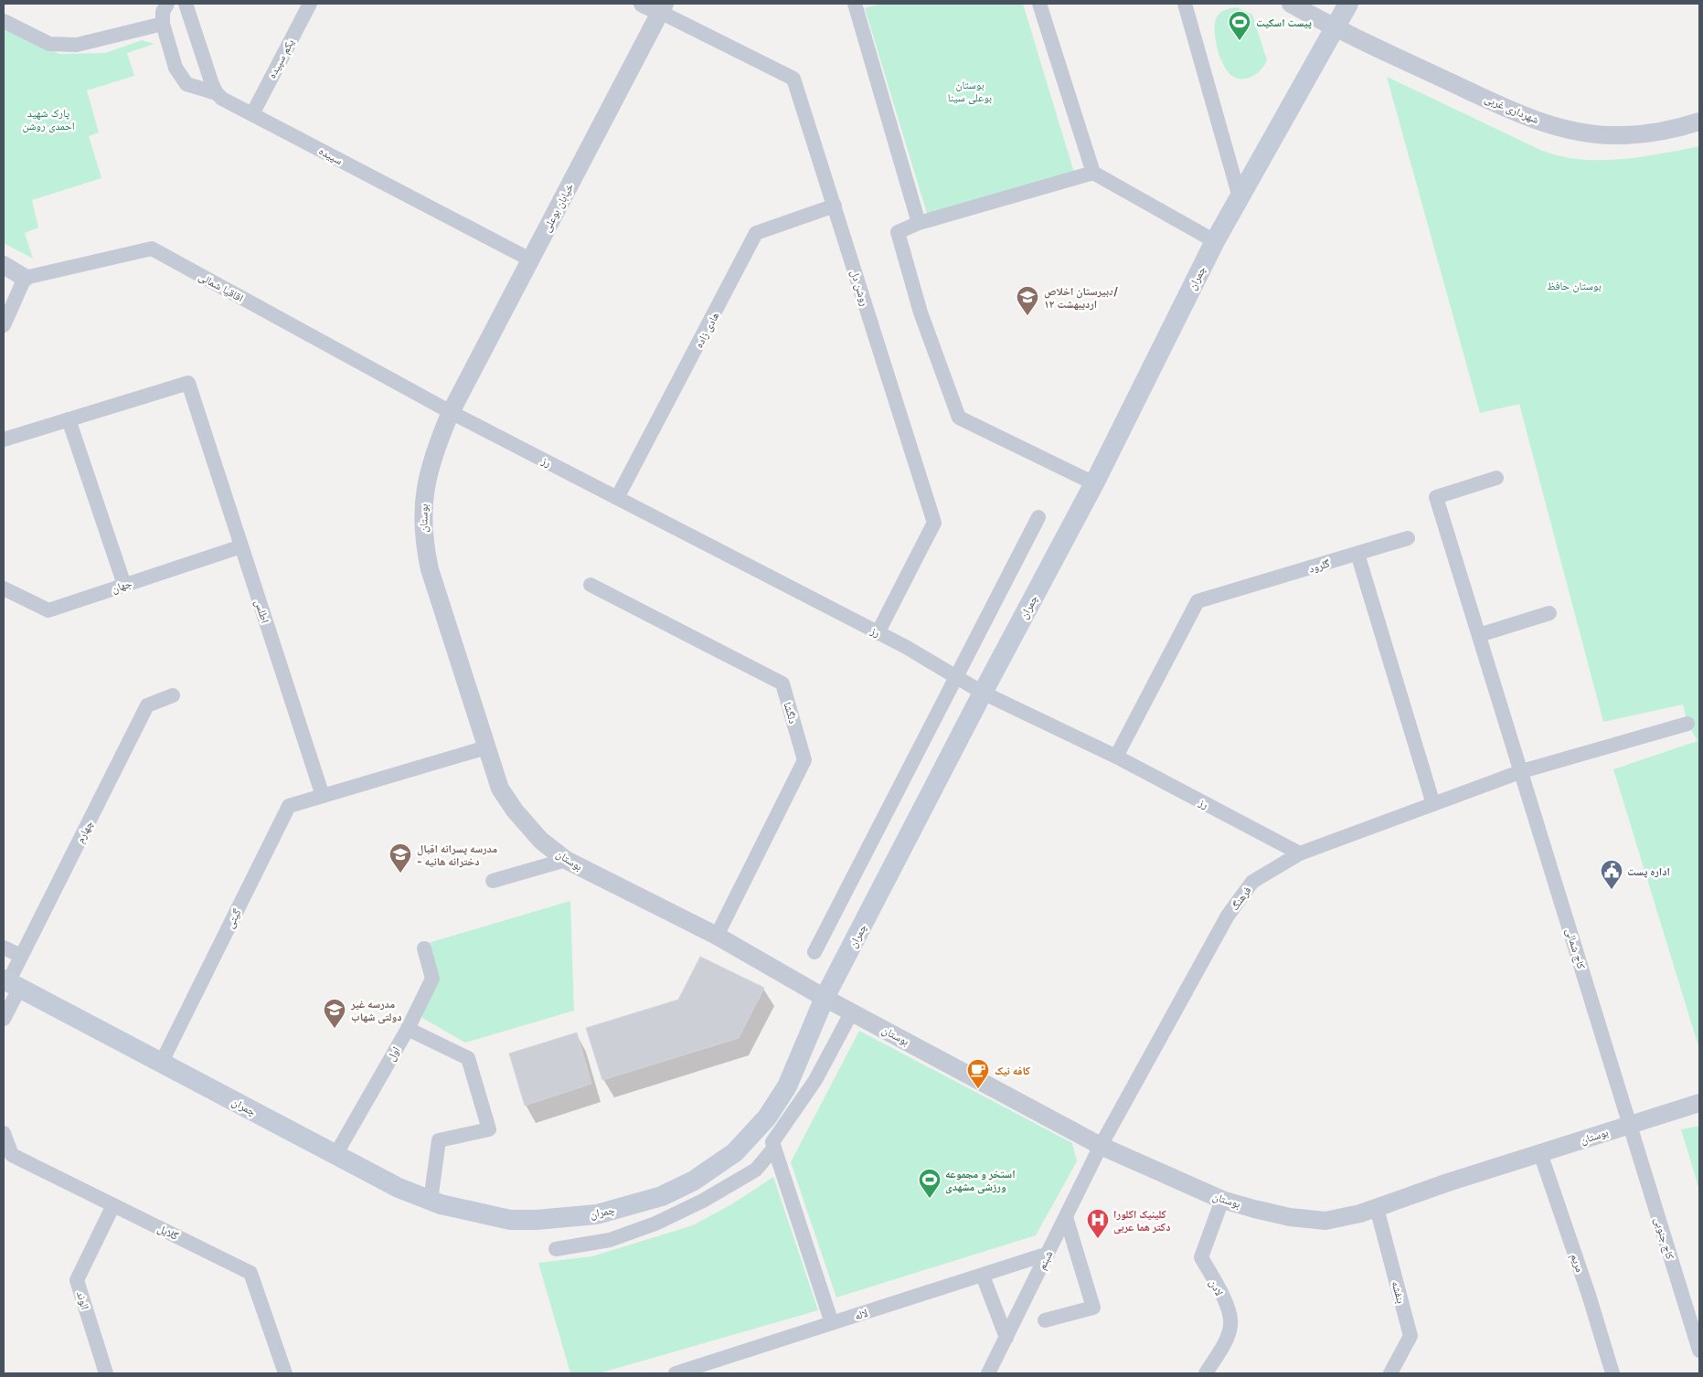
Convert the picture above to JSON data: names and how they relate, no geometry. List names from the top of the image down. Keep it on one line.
{"streets":{"main road":["چمران"],"street":["یکم سپیده","شهرداری غربی","سپیده","خیابان بوعلی","اقاقیا شمالی","روشن دل","هادی زاده","رز","بوستان","گلرود","جهان","اطلس","دلگشا","چهارم","فرهنگ","گیتی","کاج شمالی","اول","گلایل","کاج جنوبی","شبنم","مریم","لادن","بنفشه","الوند","لاله"]},"crossings":[["یکم سپیده","سپیده"],["شهرداری غربی","چمران"],["سپیده","خیابان بوعلی"],["خیابان بوعلی","اقاقیا شمالی"],["خیابان بوعلی","روشن دل"],["خیابان بوعلی","رز"],["خیابان بوعلی","بوستان"],["چمران","رز"],["چمران","بوستان"],["چمران","چهارم"],["چمران","گیتی"],["چمران","اول"],["اقاقیا شمالی","رز"],["اقاقیا شمالی","بوستان"],["روشن دل","هادی زاده"],["روشن دل","رز"],["هادی زاده","رز"],["رز","بوستان"],["رز","گلرود"],["رز","فرهنگ"],["بوستان","دلگشا"],["بوستان","فرهنگ"],["بوستان","کاج شمالی"],["بوستان","کاج جنوبی"],["بوستان","شبنم"],["بوستان","مریم"],["بوستان","لادن"],["بوستان","بنفشه"],["جهان","اطلس"],["اطلس","گیتی"],["فرهنگ","کاج شمالی"],["فرهنگ","شبنم"],["کاج شمالی","کاج جنوبی"],["گلایل","الوند"],["شبنم","لاله"]],"parks":["بوستان بوعلی سینا","پارک شهید احمدی روشن","بوستان حافظ"],"places":{"sports":["پیست اسکیت","استخر و مجموعه ورزشی مشهدی"],"school or university":["دبیرستان اخلاص/ ۱۲ اردیبهشت","مدرسه پسرانه اقبال - دخترانه هانیه","مدرسه غیر دولتی شهاب"],"public building":["اداره پست"],"cafe":["کافه نیک"],"hospital":["کلینیک اکلورا دکتر هما عربی"]}}
